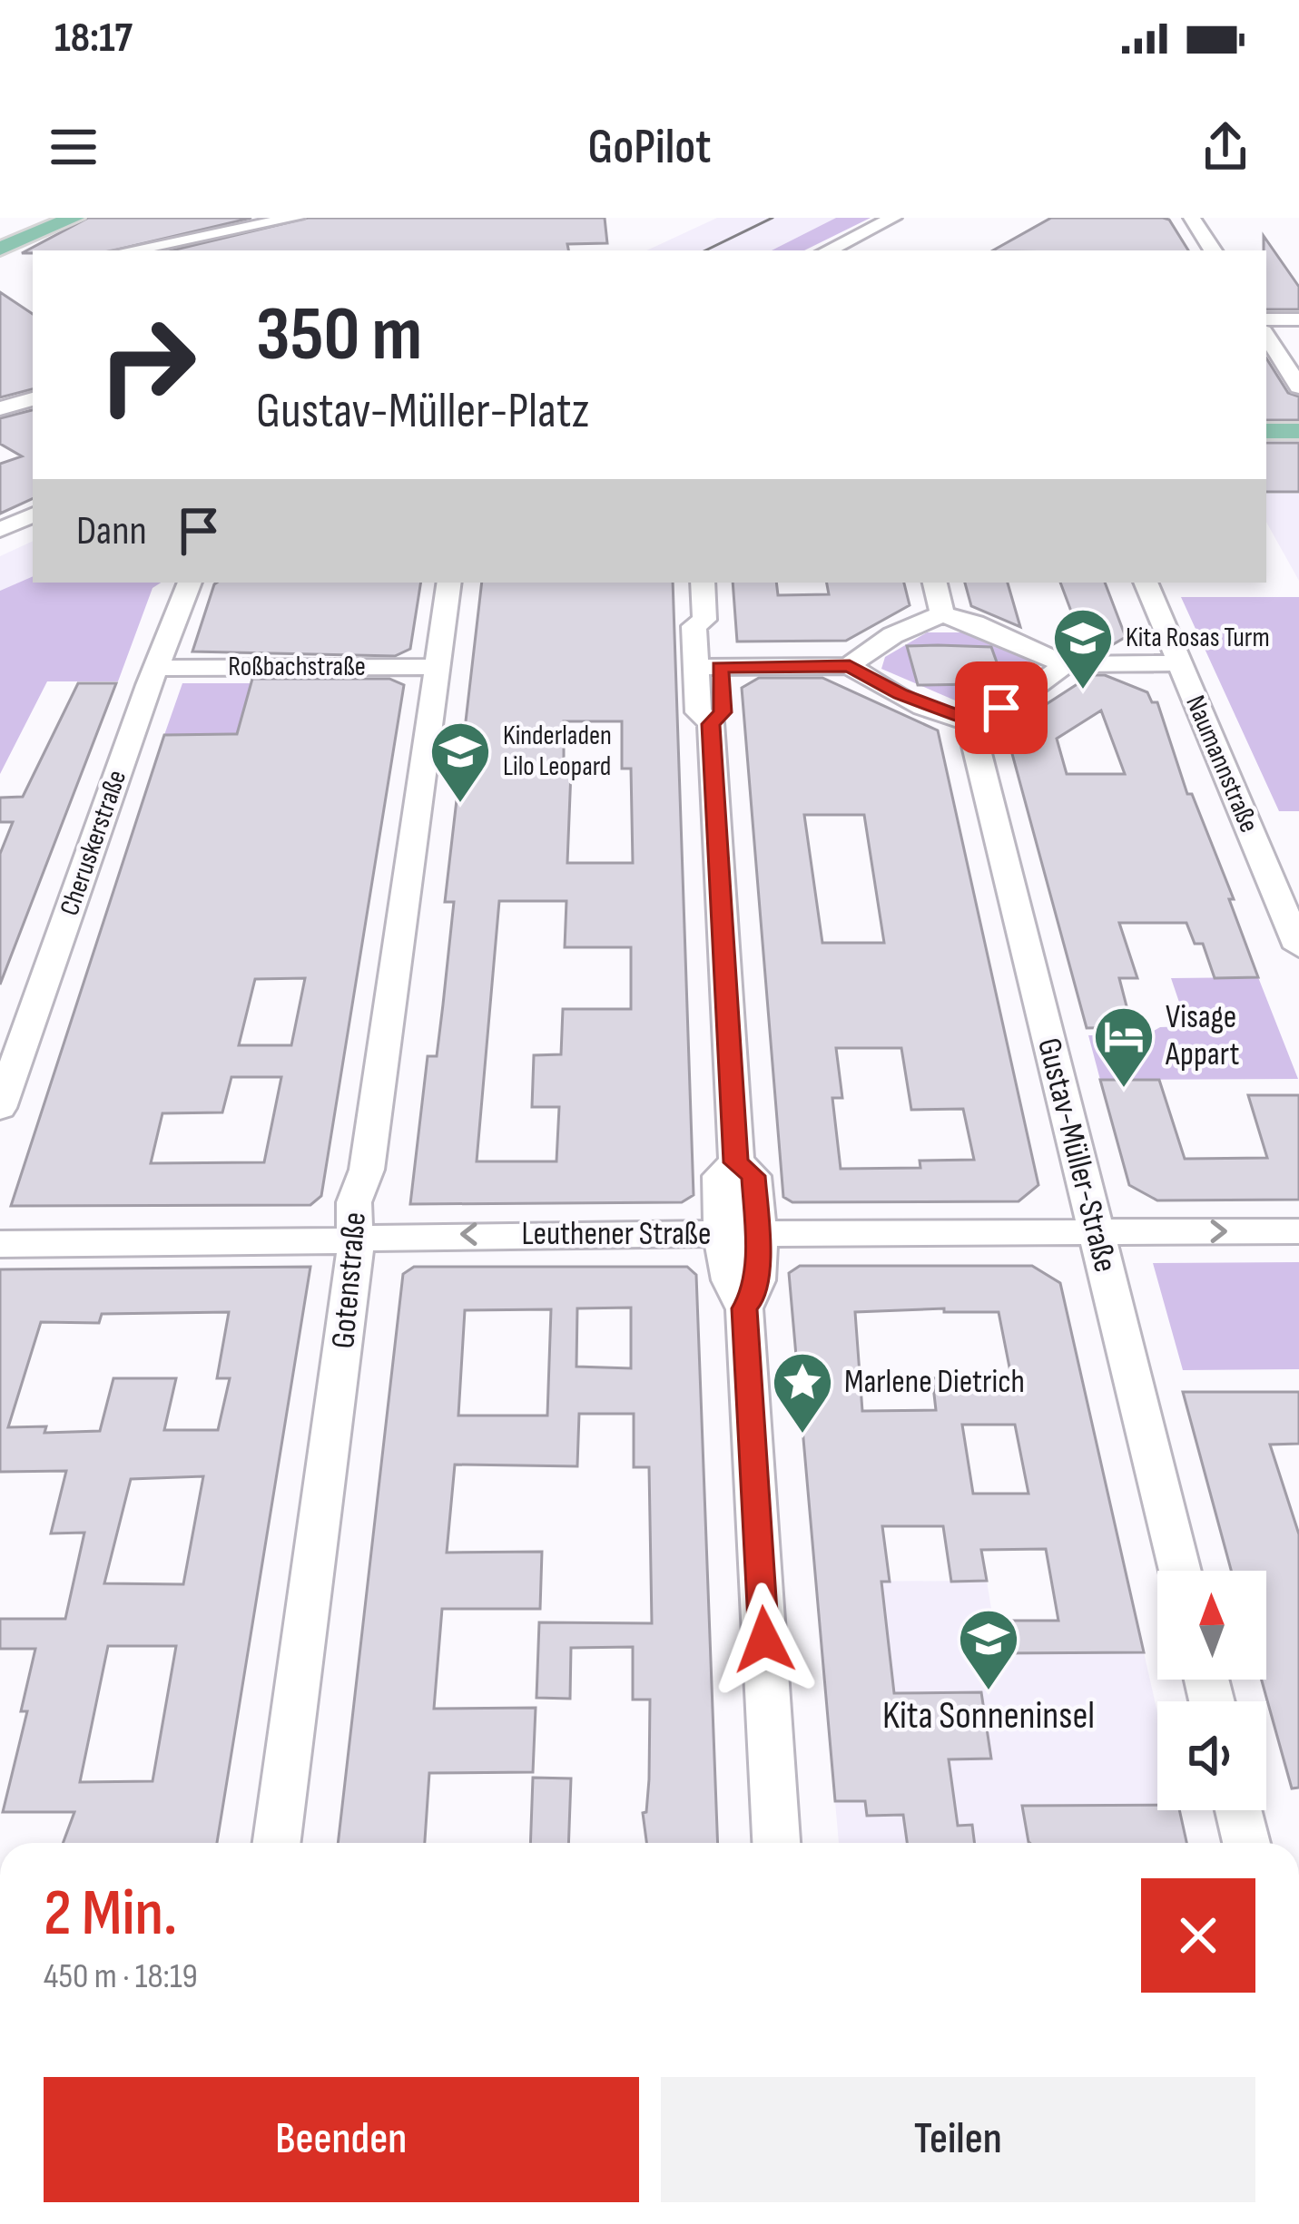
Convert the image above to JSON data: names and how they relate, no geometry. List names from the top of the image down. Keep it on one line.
{"streets":{"street":["Roßbachstraße","Naumannstraße","Cheruskerstraße","Gustav-Müller-Straße","Leuthener Straße","Gotenstraße"]},"crossings":[["Roßbachstraße","Cheruskerstraße"],["Roßbachstraße","Gotenstraße"],["Gustav-Müller-Straße","Leuthener Straße"],["Leuthener Straße","Gotenstraße"]],"places":{"school or university":["Kita Rosas Turm","Kinderladen Lilo Leopard","Kita Sonneninsel"],"hotel":["Visage Appart"],"place":["Marlene Dietrich"]},"north":"top","page":{"status":"18:17","header":"GoPilot","turn":["350 m","Gustav-Müller-Platz"],"then":"Dann","heading":["2 Min.","450 m · 18:19"],"buttons":["Beenden","Teilen"]}}
